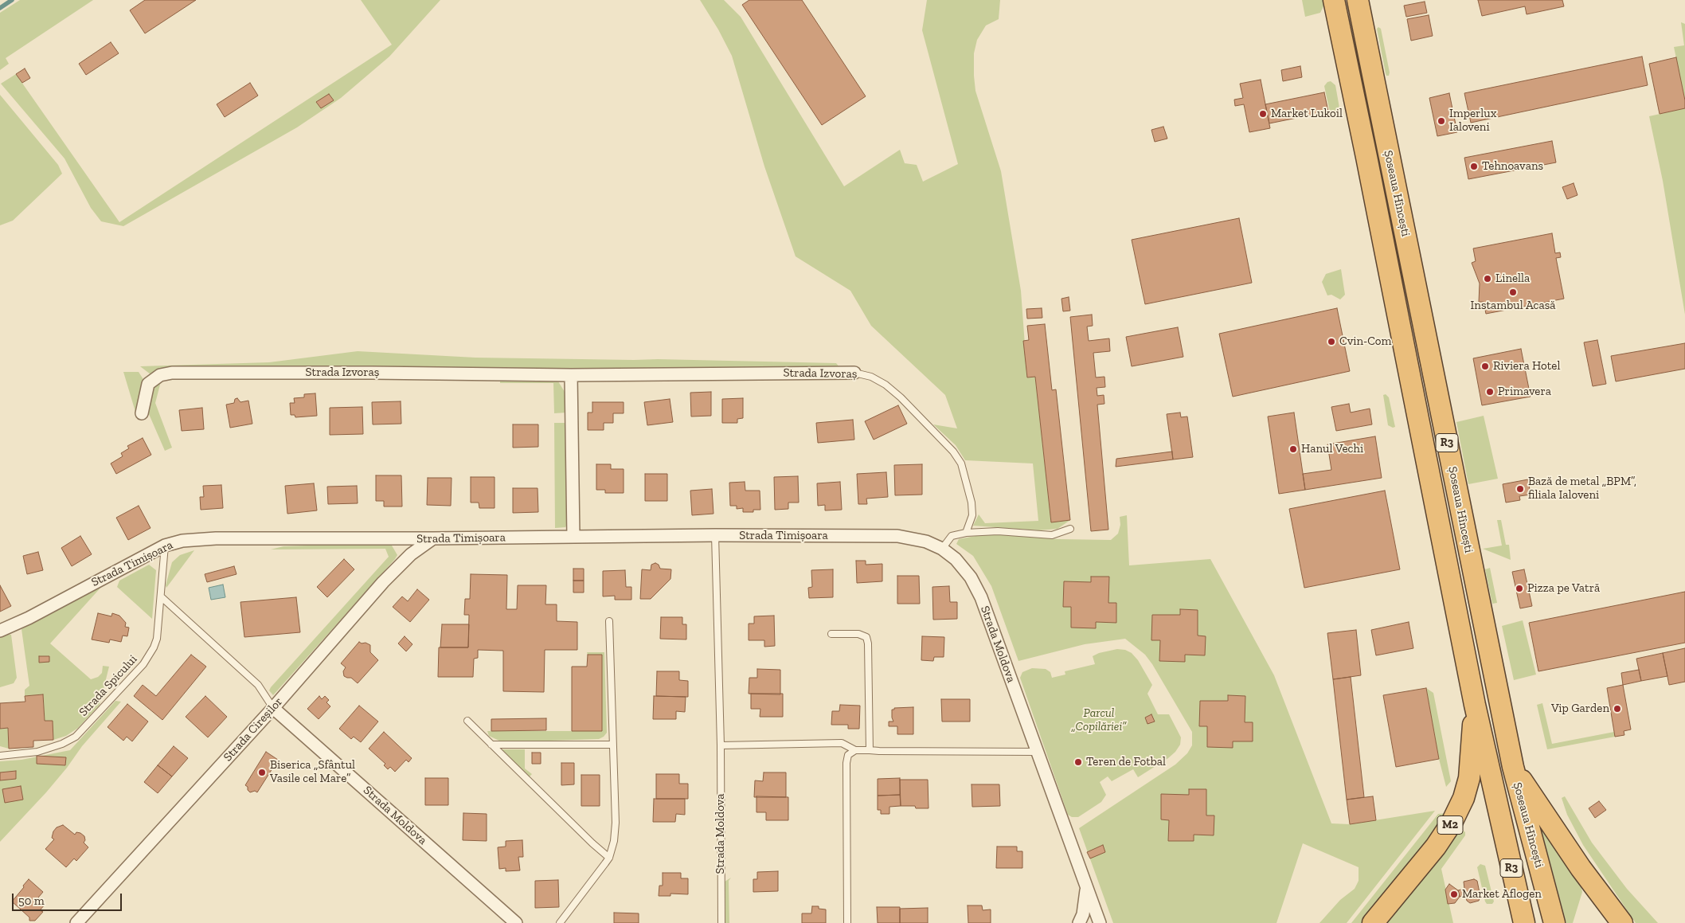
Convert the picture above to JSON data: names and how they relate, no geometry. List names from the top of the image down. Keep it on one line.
{"streets":{"highway":["Șoseaua Hîncești","R3","M2"],"street":["Strada Izvoraș","Strada Timișoara","Strada Moldova","Strada Cireșilor"],"lane":["Strada Spicului"]},"crossings":[["Șoseaua Hîncești","M2"],["Strada Timișoara","Strada Moldova"],["Strada Timișoara","Strada Spicului"],["Strada Timișoara","Strada Cireșilor"],["Strada Moldova","Strada Cireșilor"]],"parks":["Parcul „Copilăriei”"],"places":["Market Lukoil","Imperlux Ialoveni","Tehnoavans","Linella","Instambul Acasă","Cvin-Com","Riviera Hotel","Primavera","Hanul Vechi","Bază de metal „BPM”, filiala Ialoveni","Pizza pe Vatră","Vip Garden","Teren de Fotbal","Biserica „Sfântul Vasile cel Mare”","Market Aflogen"],"scale_bar":"50 m"}
